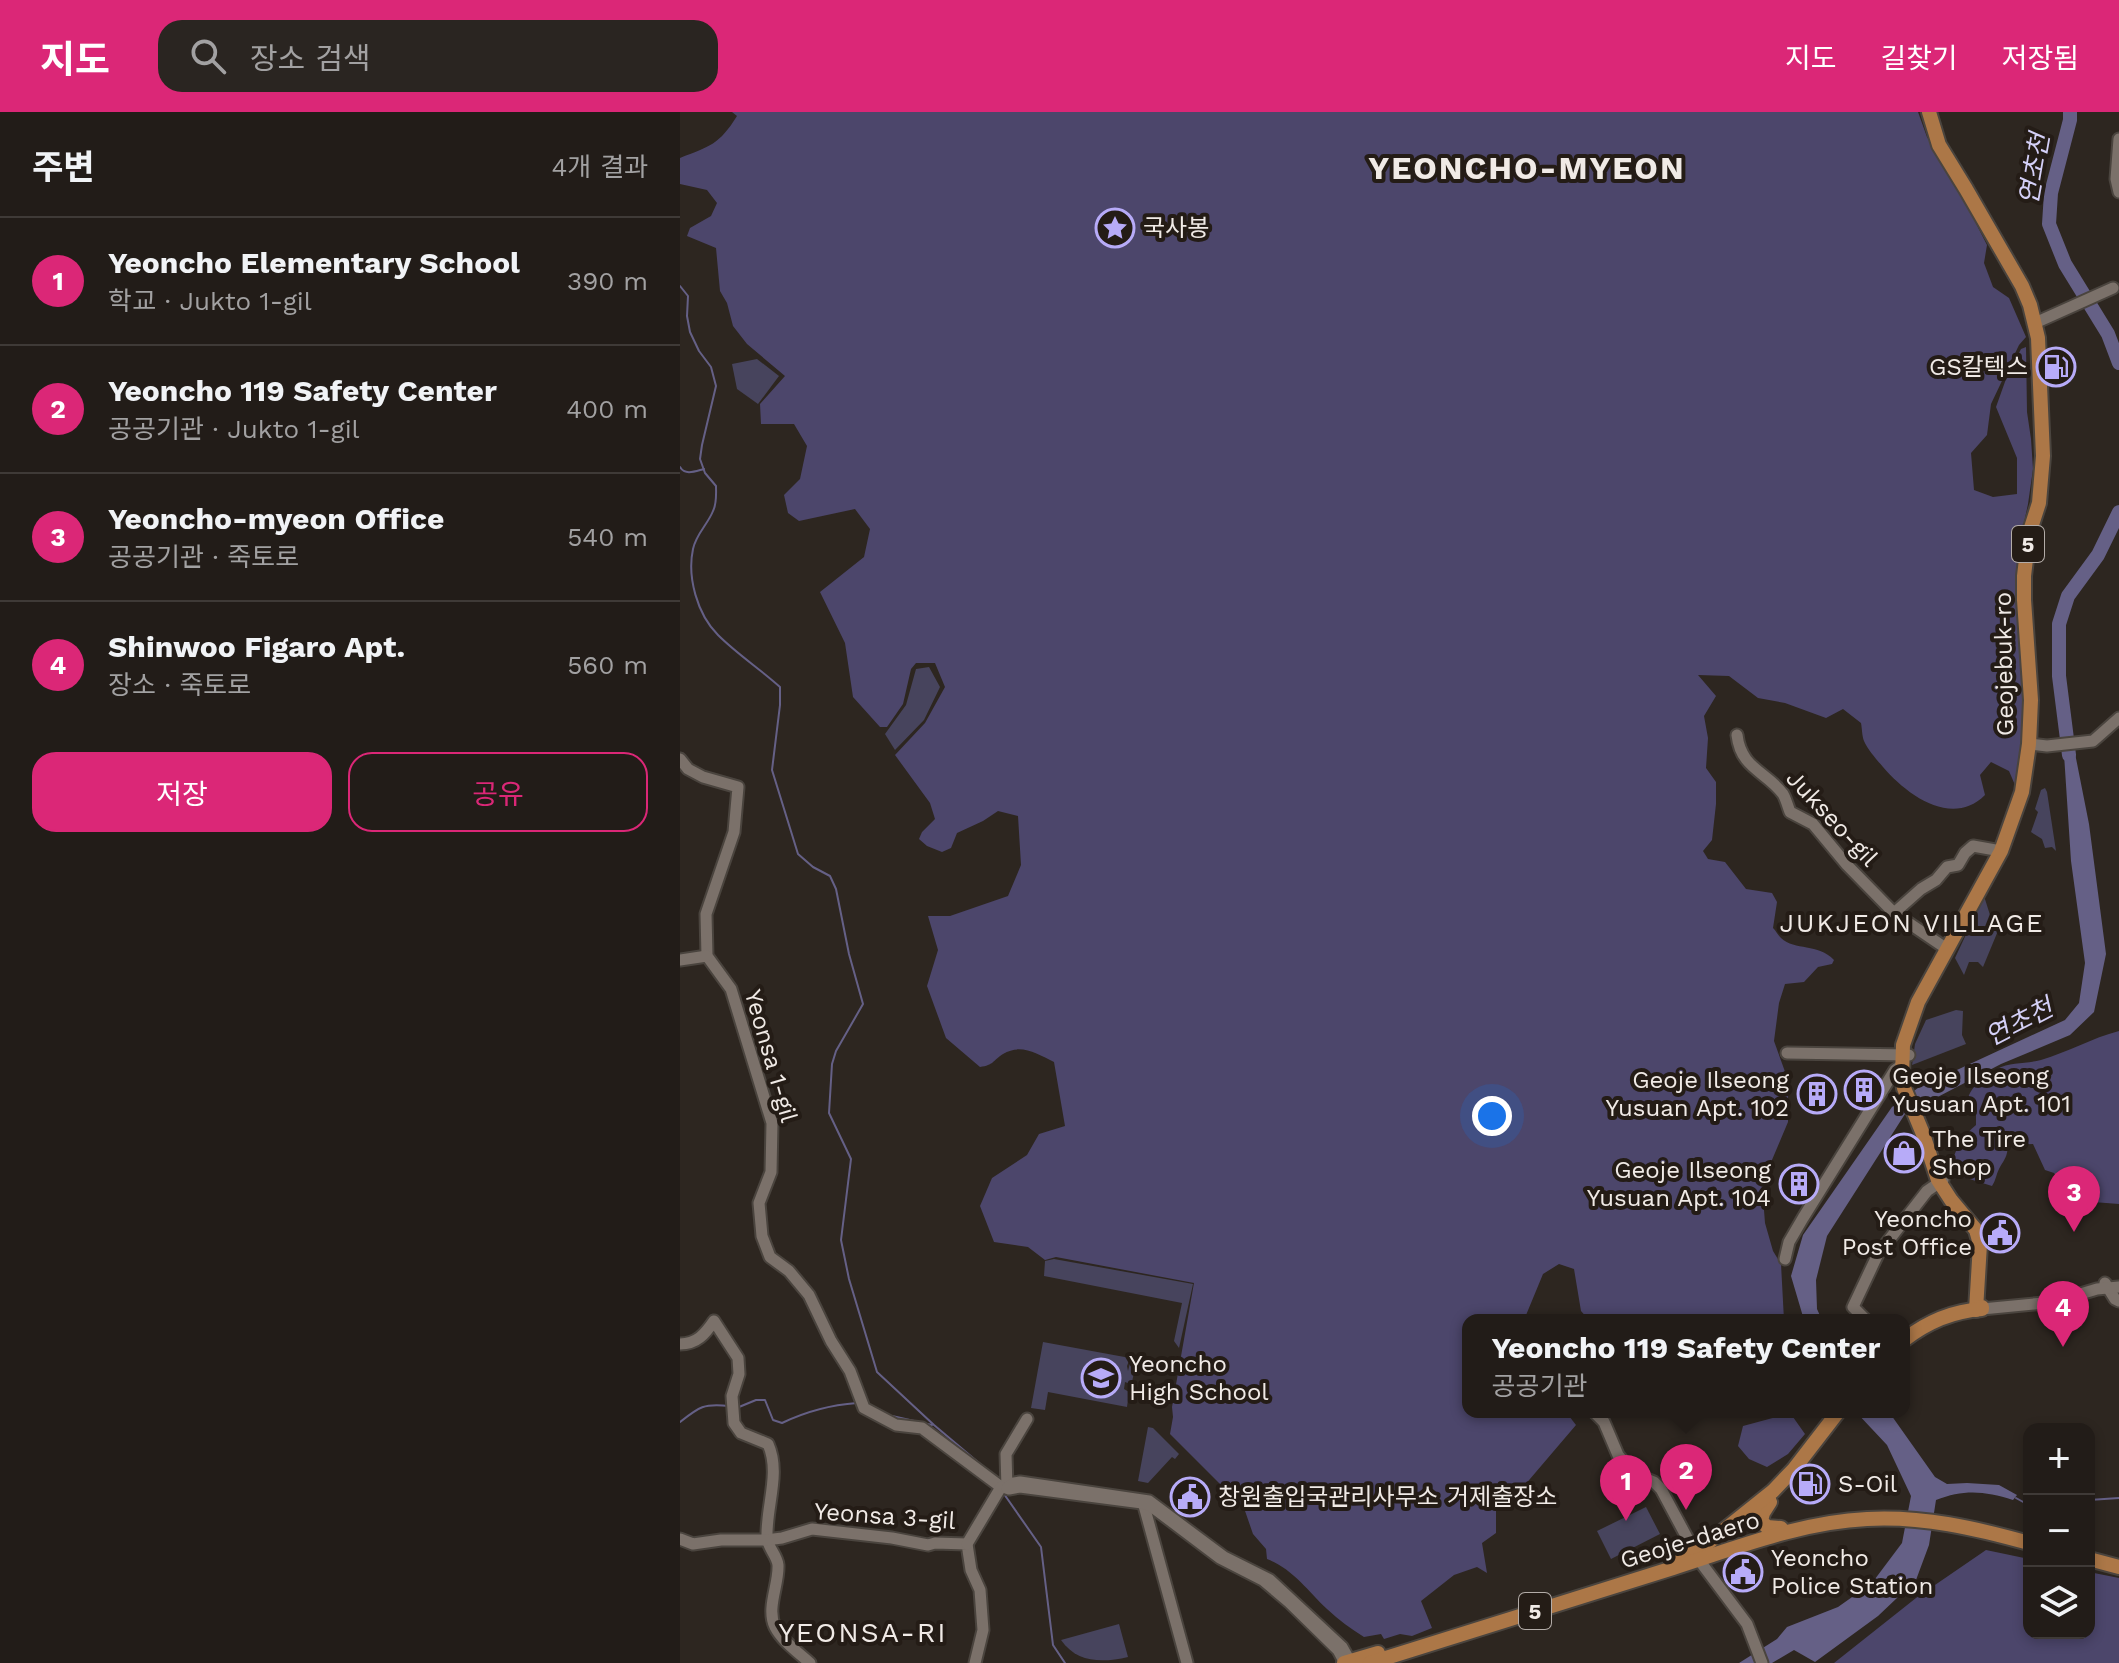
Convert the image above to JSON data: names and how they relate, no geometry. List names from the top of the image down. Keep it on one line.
{"streets":{"main road":["5","Geojebuk-ro","Geoje-daero"],"street":["Jukseo-gil","Yeonsa 1-gil","Yeonsa 3-gil"]},"crossings":[["Geojebuk-ro","Jukseo-gil"]],"districts":["YEONCHO-MYEON","JUKJEON VILLAGE","YEONSA-RI"],"water":["연초천"],"places":{"place":["국사봉"],"fuel station":["GS칼텍스","S-Oil"],"building":["Geoje Ilseong Yusuan Apt. 101","Geoje Ilseong Yusuan Apt. 102","Geoje Ilseong Yusuan Apt. 104"],"shop":["The Tire Shop"],"public building":["Yeoncho Post Office","창원출입국관리사무소 거제출장소","Yeoncho Police Station"],"school or university":["Yeoncho High School"]},"page":{"header":"지도","search":"장소 검색","nav":["지도","길찾기","저장됨"],"heading":["주변","4개 결과"],"list":[{"mark":"1","name":"Yeoncho Elementary School","note":"학교 · Jukto 1-gil","value":"390 m"},{"mark":"2","name":"Yeoncho 119 Safety Center","note":"공공기관 · Jukto 1-gil","value":"400 m"},{"mark":"3","name":"Yeoncho-myeon Office","note":"공공기관 · 죽토로","value":"540 m"},{"mark":"4","name":"Shinwoo Figaro Apt.","note":"장소 · 죽토로","value":"560 m"}],"buttons":["저장","공유"],"pins":["3","4","2","1"],"popup":["Yeoncho 119 Safety Center","공공기관"],"map_buttons":["+","−"]}}
